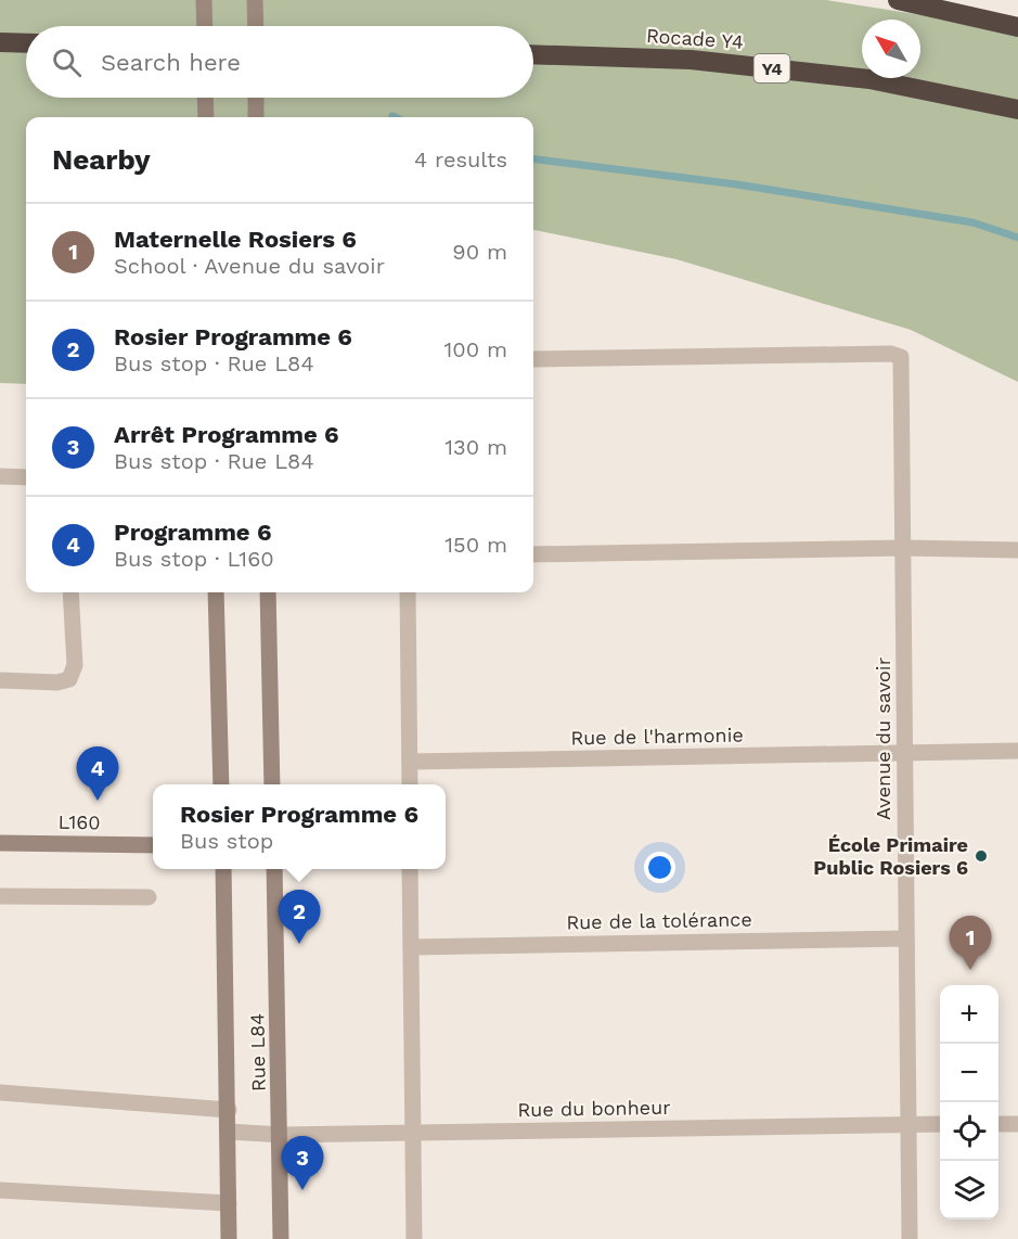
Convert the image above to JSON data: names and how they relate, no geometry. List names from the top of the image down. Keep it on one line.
{"streets":{"highway":["Rocade Y4","Y4"],"main road":["L160","Rue L84"],"street":["Rue de l'harmonie","Avenue du savoir","Rue de la tolérance","Rue du bonheur"]},"crossings":[["Rue de l'harmonie","Avenue du savoir"],["Avenue du savoir","Rue de la tolérance"],["Avenue du savoir","Rue du bonheur"],["Rue L84","Rue du bonheur"]],"places":["École Primaire Public Rosiers 6"],"north":"top left","page":{"search":"Search here","heading":["Nearby","4 results"],"list":[{"mark":"1","name":"Maternelle Rosiers 6","note":"School · Avenue du savoir","value":"90 m"},{"mark":"2","name":"Rosier Programme 6","note":"Bus stop · Rue L84","value":"100 m"},{"mark":"3","name":"Arrêt Programme 6","note":"Bus stop · Rue L84","value":"130 m"},{"mark":"4","name":"Programme 6","note":"Bus stop · L160","value":"150 m"}],"pins":["4","2","1","3"],"popup":["Rosier Programme 6","Bus stop"],"map_buttons":["+","−"]}}
